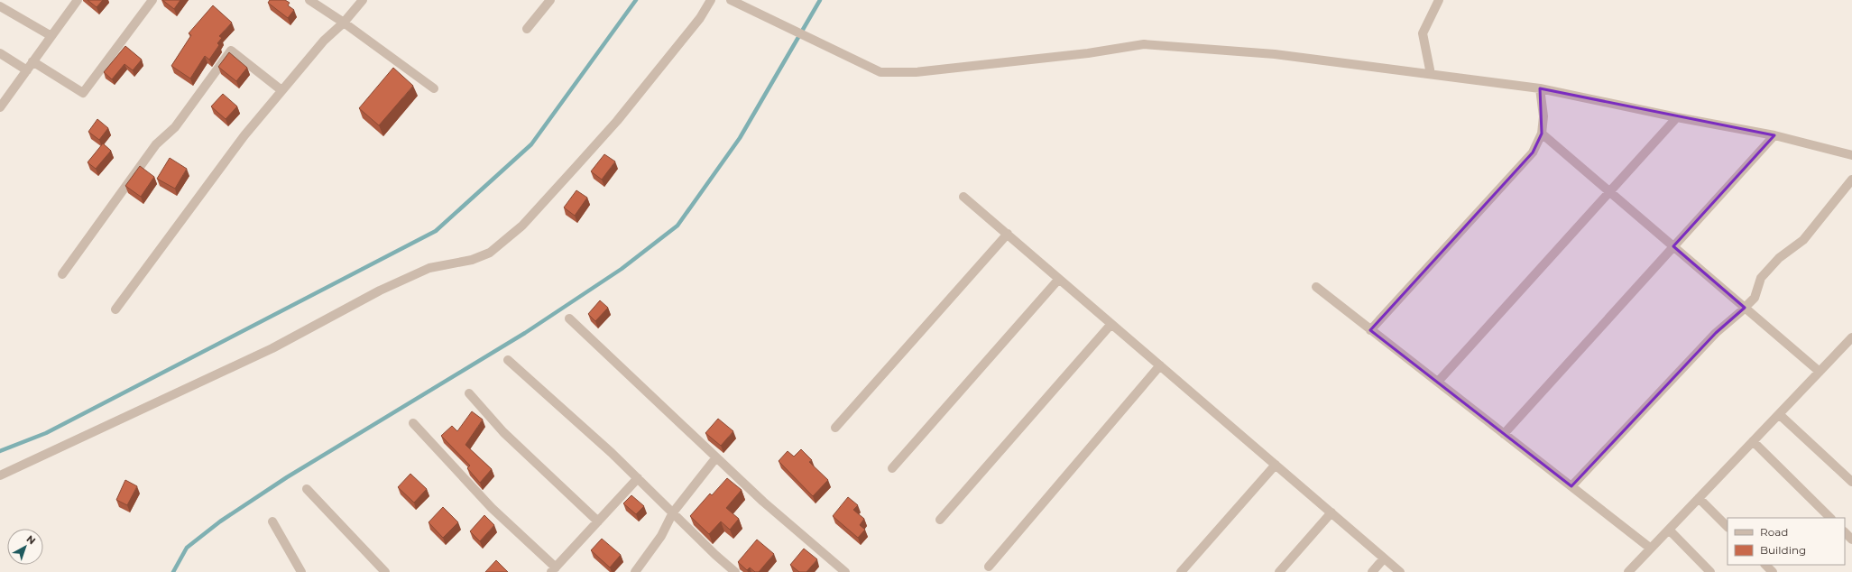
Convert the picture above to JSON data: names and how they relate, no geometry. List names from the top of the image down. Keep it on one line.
{"legend":["Road","Building"],"north":"top right"}
